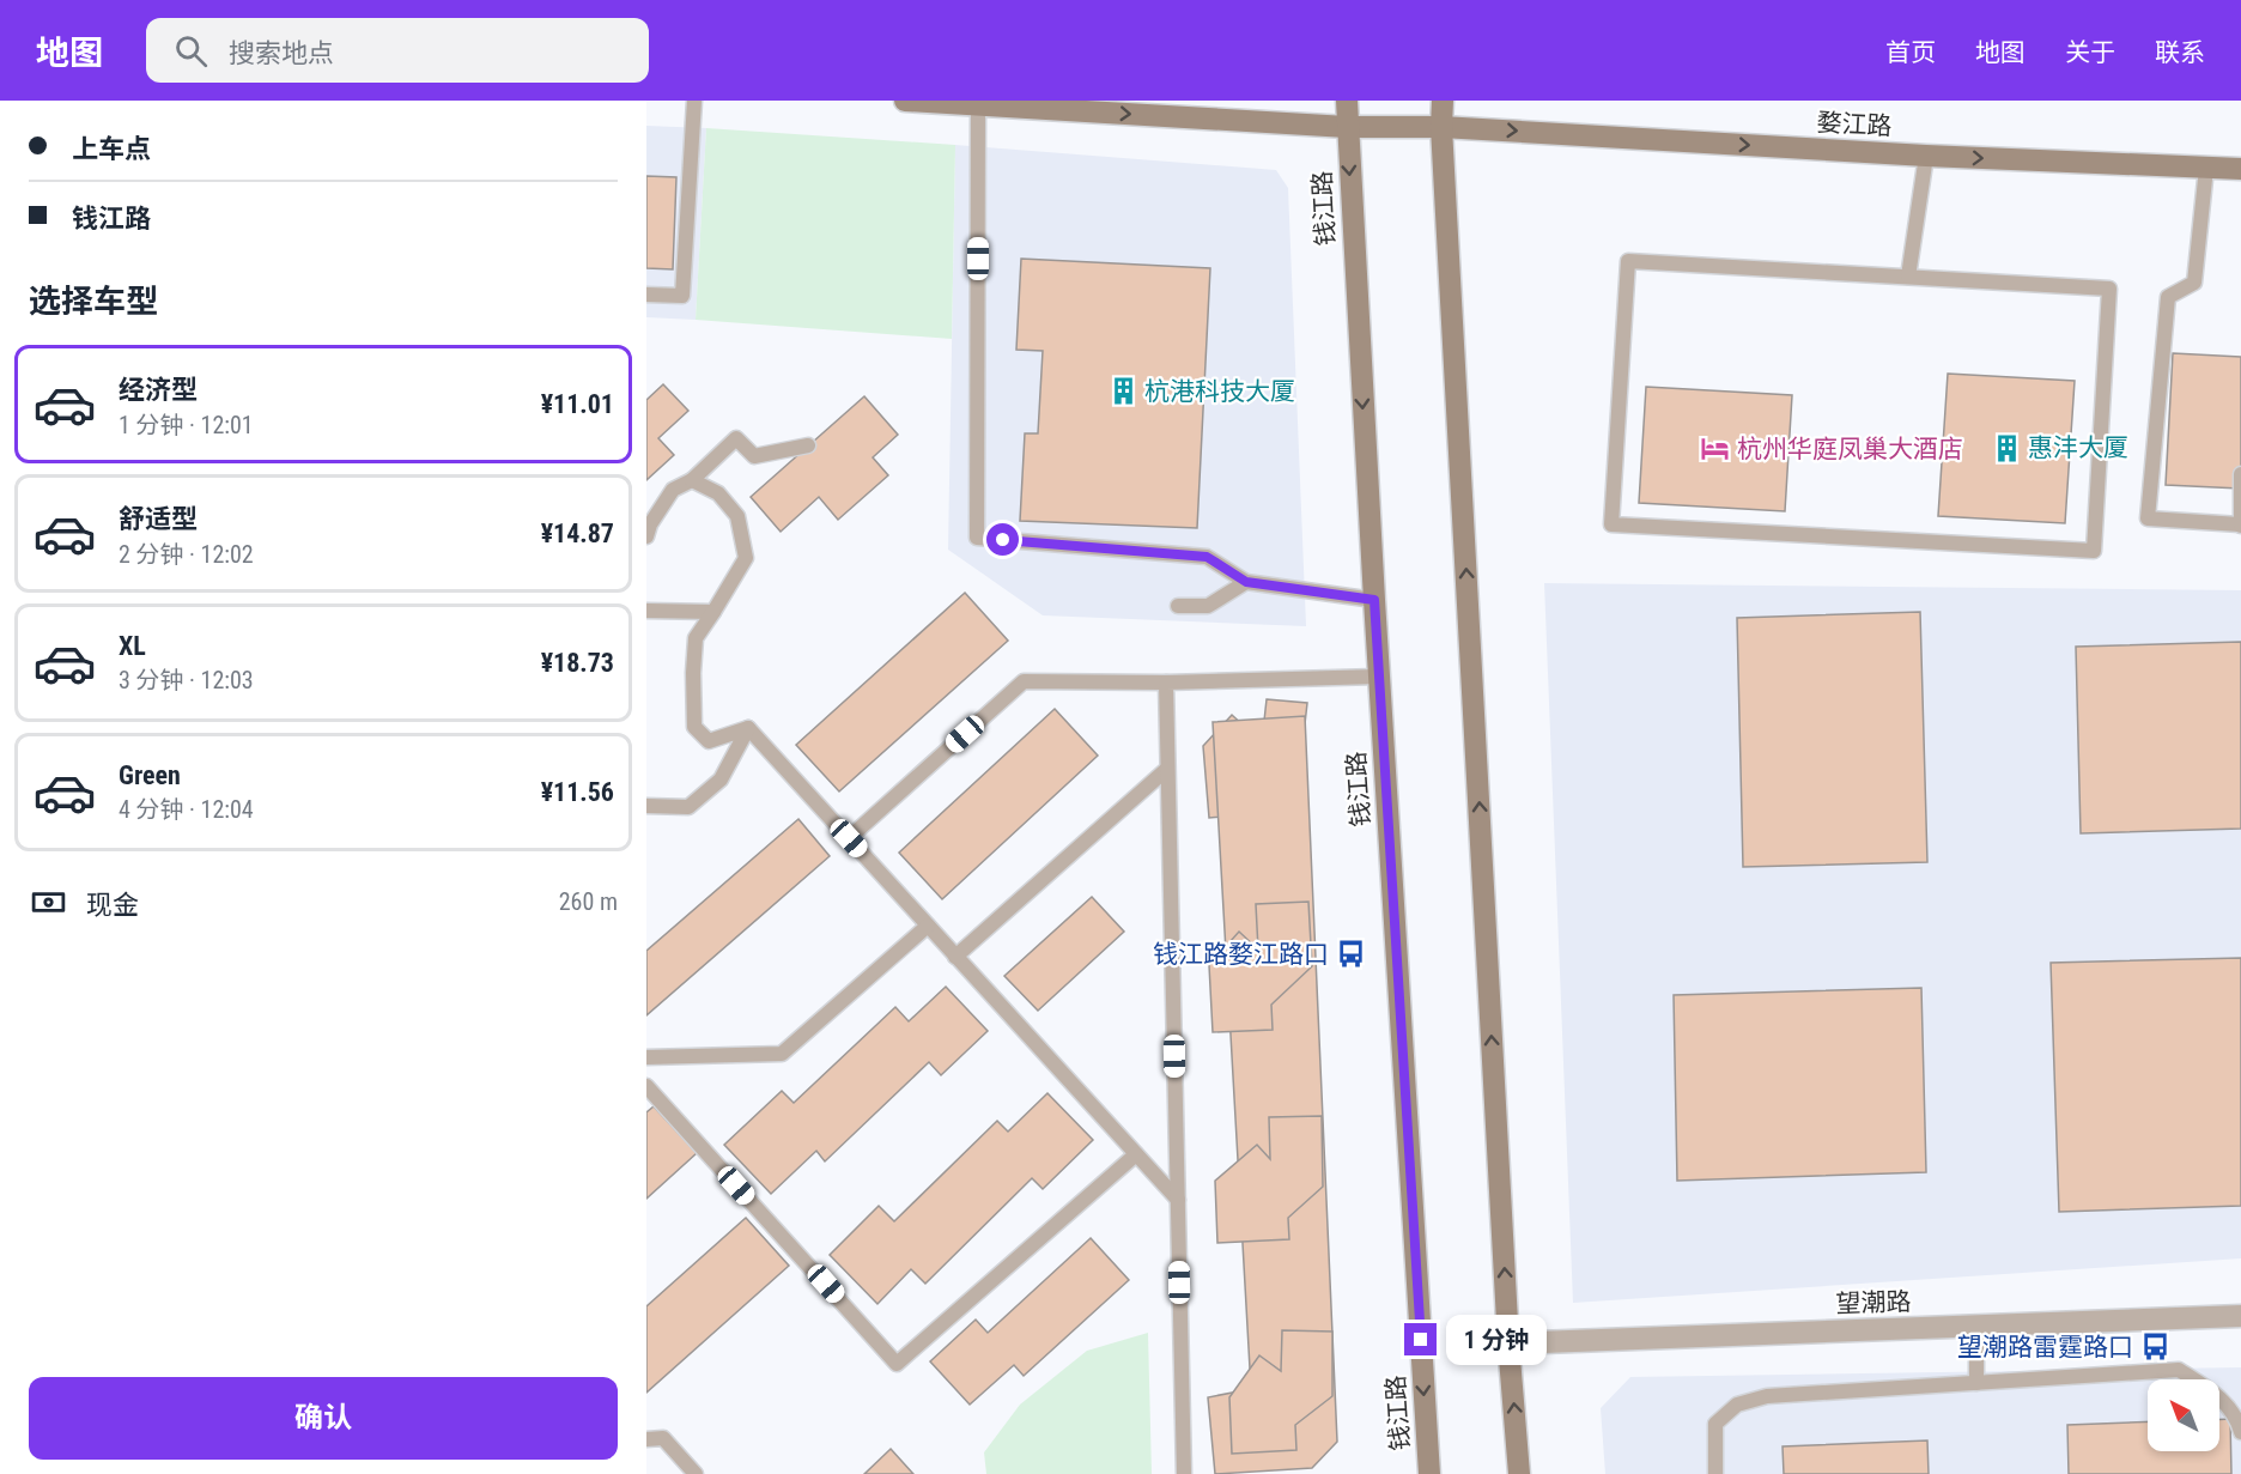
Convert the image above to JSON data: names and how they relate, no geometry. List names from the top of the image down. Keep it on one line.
{"streets":{"main road":["婺江路","钱江路"],"street":["望潮路"]},"crossings":[["婺江路","钱江路"]],"one_way":["婺江路"],"places":{"building":["杭港科技大厦","惠沣大厦"],"hotel":["杭州华庭凤巢大酒店"],"bus stop":["钱江路婺江路口","望潮路雷霆路口"]},"north":"top left","page":{"header":"地图","search":"搜索地点","nav":["首页","地图","关于","联系"],"banner":["上车点","钱江路"],"heading":"选择车型","list":[{"name":"经济型","note":"1 分钟 · 12:01","value":"¥11.01"},{"name":"舒适型","note":"2 分钟 · 12:02","value":"¥14.87"},{"name":"XL","note":"3 分钟 · 12:03","value":"¥18.73"},{"name":"Green","note":"4 分钟 · 12:04","value":"¥11.56"}],"pay":["现金","260 m"],"bubble":"1 分钟","buttons":"确认"}}
